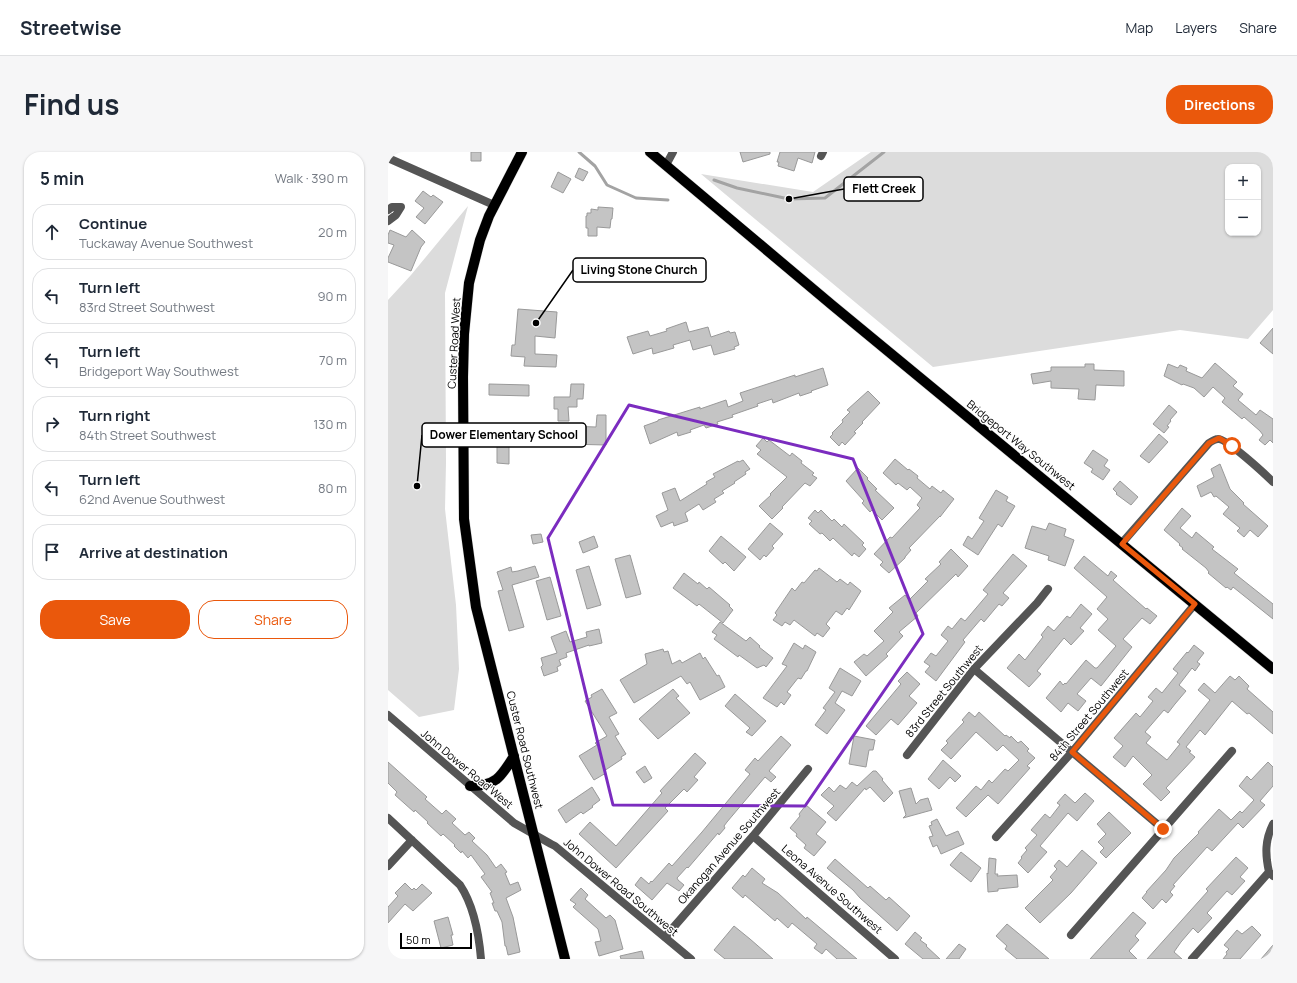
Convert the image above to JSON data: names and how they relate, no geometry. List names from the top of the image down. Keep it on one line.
{"streets":{"main road":["Custer Road West","Bridgeport Way Southwest","Custer Road Southwest"],"street":["83rd Street Southwest","84th Street Southwest","John Dower Road West","Okanogan Avenue Southwest","John Dower Road Southwest","Leona Avenue Southwest"]},"crossings":[["Custer Road West","Custer Road Southwest"],["Bridgeport Way Southwest","84th Street Southwest"],["Custer Road Southwest","John Dower Road West"],["Custer Road Southwest","John Dower Road Southwest"],["John Dower Road West","John Dower Road Southwest"],["Okanogan Avenue Southwest","John Dower Road Southwest"],["Okanogan Avenue Southwest","Leona Avenue Southwest"]],"places":["Flett Creek","Living Stone Church","Dower Elementary School"],"scale_bar":"50 m","page":{"header":"Streetwise","nav":["Map","Layers","Share"],"title":"Find us","buttons":["Directions",["Save","Share"]],"heading":["5 min","Walk · 390 m"],"map_buttons":["+","−"],"list":[["Continue","Tuckaway Avenue Southwest","20 m"],["Turn left","83rd Street Southwest","90 m"],["Turn left","Bridgeport Way Southwest","70 m"],["Turn right","84th Street Southwest","130 m"],["Turn left","62nd Avenue Southwest","80 m"],"Arrive at destination"],"scale":"50 m"}}
